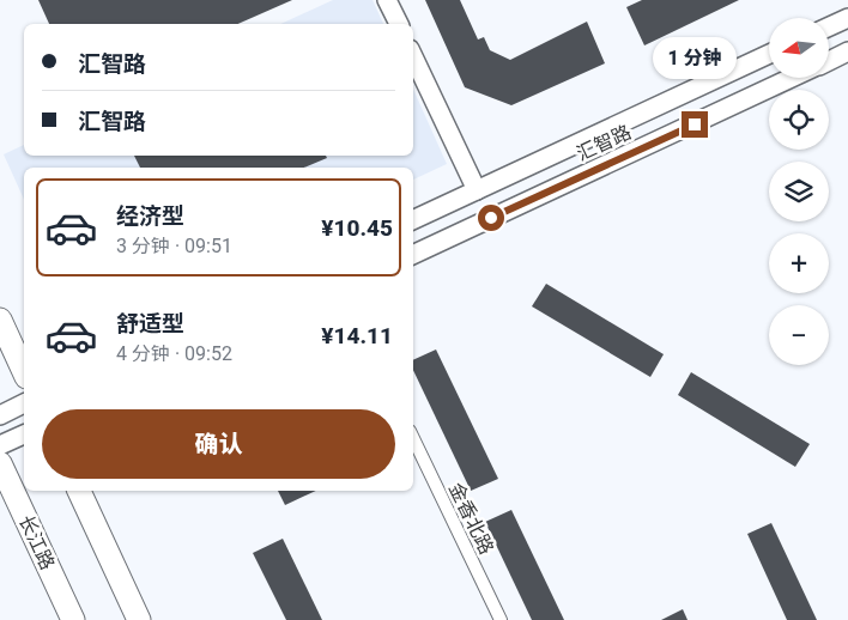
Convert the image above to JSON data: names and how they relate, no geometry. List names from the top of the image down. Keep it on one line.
{"streets":{"highway":["长江路"],"main road":["汇智路"],"street":["金香北路"]},"north":"left","page":{"map_buttons":["+","−"],"banner":["汇智路","汇智路"],"bubble":"1 分钟","list":[{"name":"经济型","note":"3 分钟 · 09:51","value":"¥10.45"},{"name":"舒适型","note":"4 分钟 · 09:52","value":"¥14.11"}],"buttons":"确认"}}
